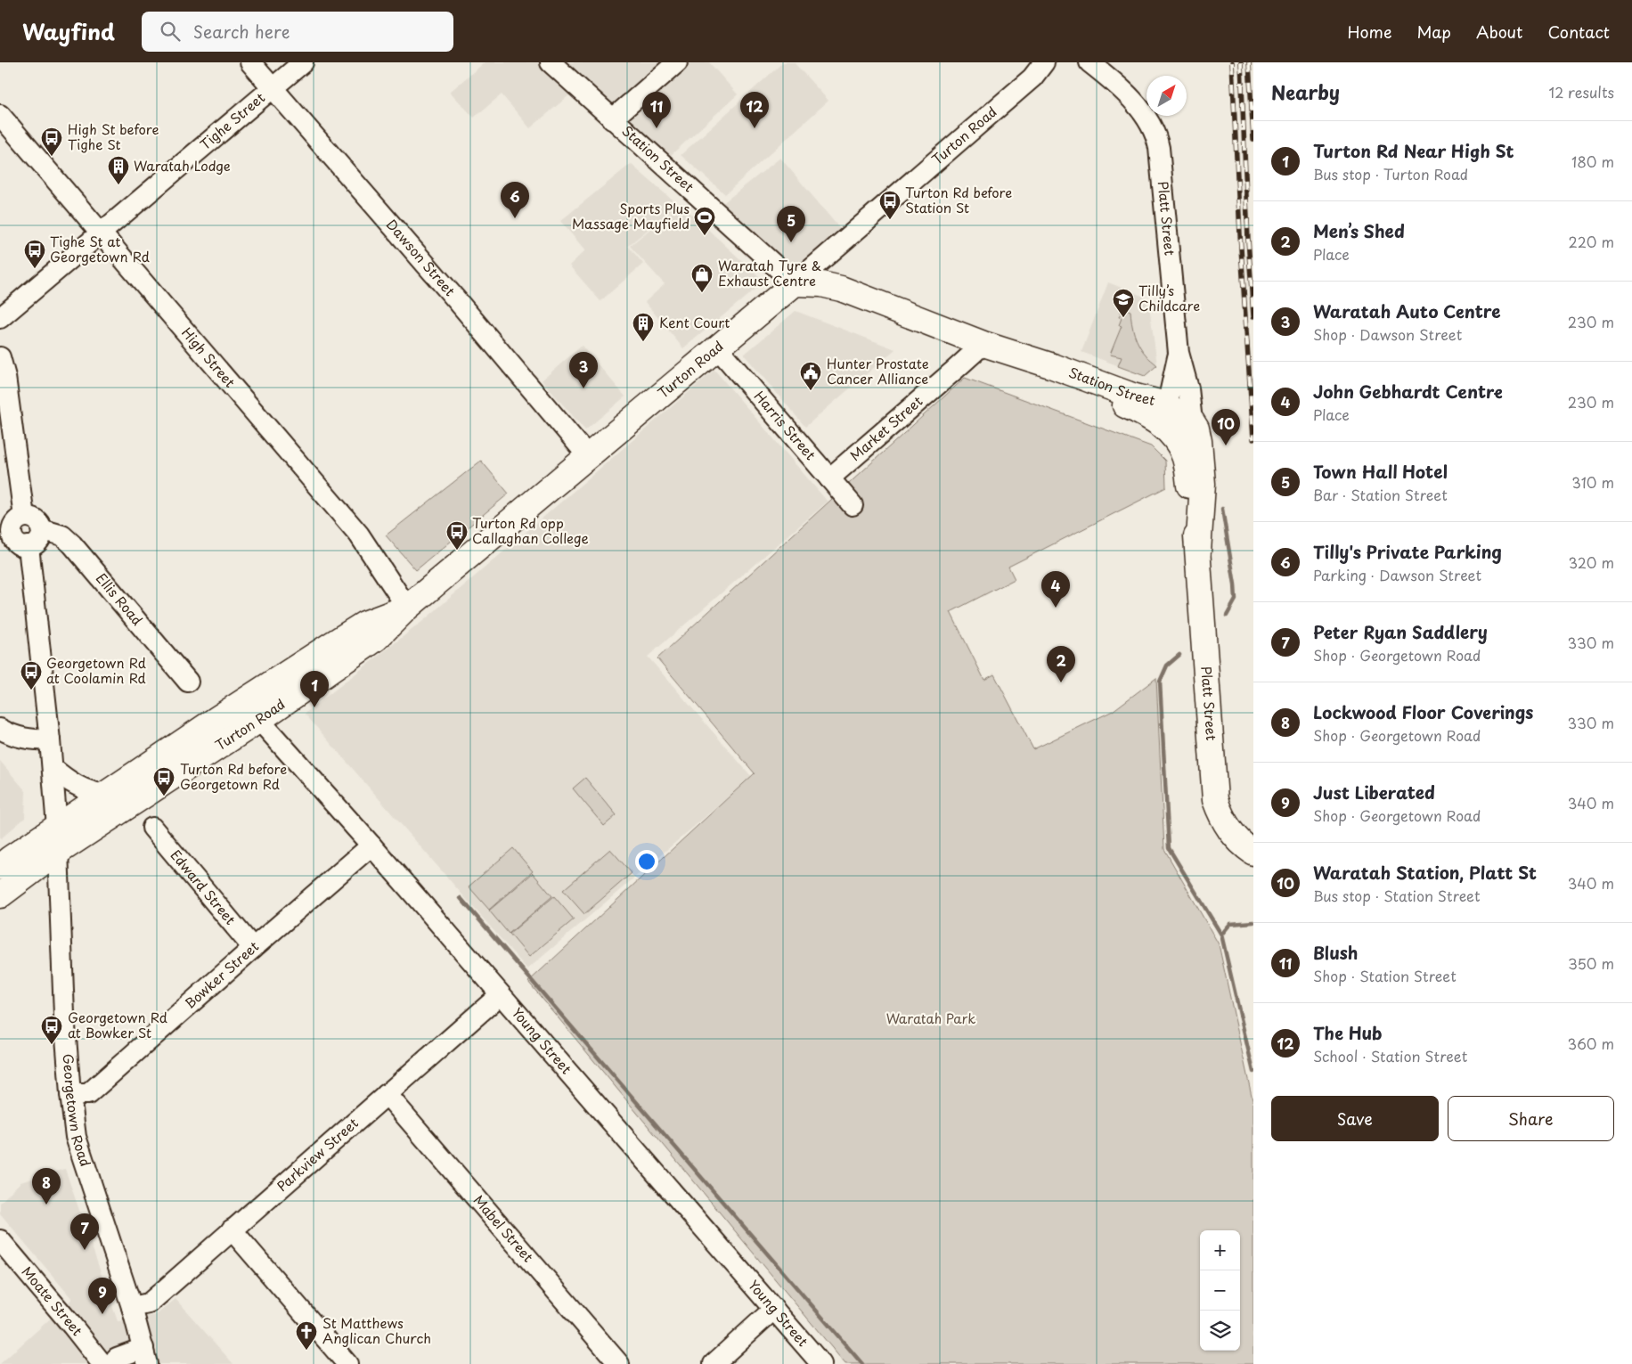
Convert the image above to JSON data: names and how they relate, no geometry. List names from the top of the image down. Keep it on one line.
{"streets":{"main road":["Turton Road","Station Street","Platt Street"],"street":["Tighe Street","Dawson Street","High Street","Harris Street","Market Street","Ellis Road","Edward Street","Bowker Street","Young Street","Georgetown Road","Parkview Street","Mabel Street","Moate Street"]},"crossings":[["Tighe Street","Dawson Street"],["Tighe Street","High Street"],["Turton Road","Station Street"],["Turton Road","Dawson Street"],["Turton Road","High Street"],["Turton Road","Harris Street"],["Turton Road","Young Street"],["Turton Road","Georgetown Road"],["Station Street","Platt Street"],["Station Street","Market Street"],["Harris Street","Market Street"],["Ellis Road","Georgetown Road"],["Edward Street","Bowker Street"],["Bowker Street","Young Street"],["Bowker Street","Georgetown Road"],["Young Street","Parkview Street"],["Georgetown Road","Parkview Street"],["Parkview Street","Mabel Street"]],"parks":["Waratah Park"],"places":{"bus stop":["High St before Tighe St","Turton Rd before Station St","Tighe St at Georgetown Rd","Turton Rd opp Callaghan College","Georgetown Rd at Coolamin Rd","Turton Rd before Georgetown Rd","Georgetown Rd at Bowker St"],"building":["Waratah Lodge","Kent Court"],"sports":["Sports Plus Massage Mayfield"],"shop":["Waratah Tyre & Exhaust Centre"],"school or university":["Tilly’s Childcare"],"public building":["Hunter Prostate Cancer Alliance"],"church":["St Matthews Anglican Church"]},"north":"top right","page":{"header":"Wayfind","search":"Search here","nav":["Home","Map","About","Contact"],"heading":["Nearby","12 results"],"pins":["11","12","6","5","3","10","4","2","1","8","7","9"],"list":[{"mark":"1","name":"Turton Rd Near High St","note":"Bus stop · Turton Road","value":"180 m"},{"mark":"2","name":"Men’s Shed","note":"Place","value":"220 m"},{"mark":"3","name":"Waratah Auto Centre","note":"Shop · Dawson Street","value":"230 m"},{"mark":"4","name":"John Gebhardt Centre","note":"Place","value":"230 m"},{"mark":"5","name":"Town Hall Hotel","note":"Bar · Station Street","value":"310 m"},{"mark":"6","name":"Tilly's Private Parking","note":"Parking · Dawson Street","value":"320 m"},{"mark":"7","name":"Peter Ryan Saddlery","note":"Shop · Georgetown Road","value":"330 m"},{"mark":"8","name":"Lockwood Floor Coverings","note":"Shop · Georgetown Road","value":"330 m"},{"mark":"9","name":"Just Liberated","note":"Shop · Georgetown Road","value":"340 m"},{"mark":"10","name":"Waratah Station, Platt St","note":"Bus stop · Station Street","value":"340 m"},{"mark":"11","name":"Blush","note":"Shop · Station Street","value":"350 m"},{"mark":"12","name":"The Hub","note":"School · Station Street","value":"360 m"}],"buttons":["Save","Share"],"map_buttons":["+","−"]}}
